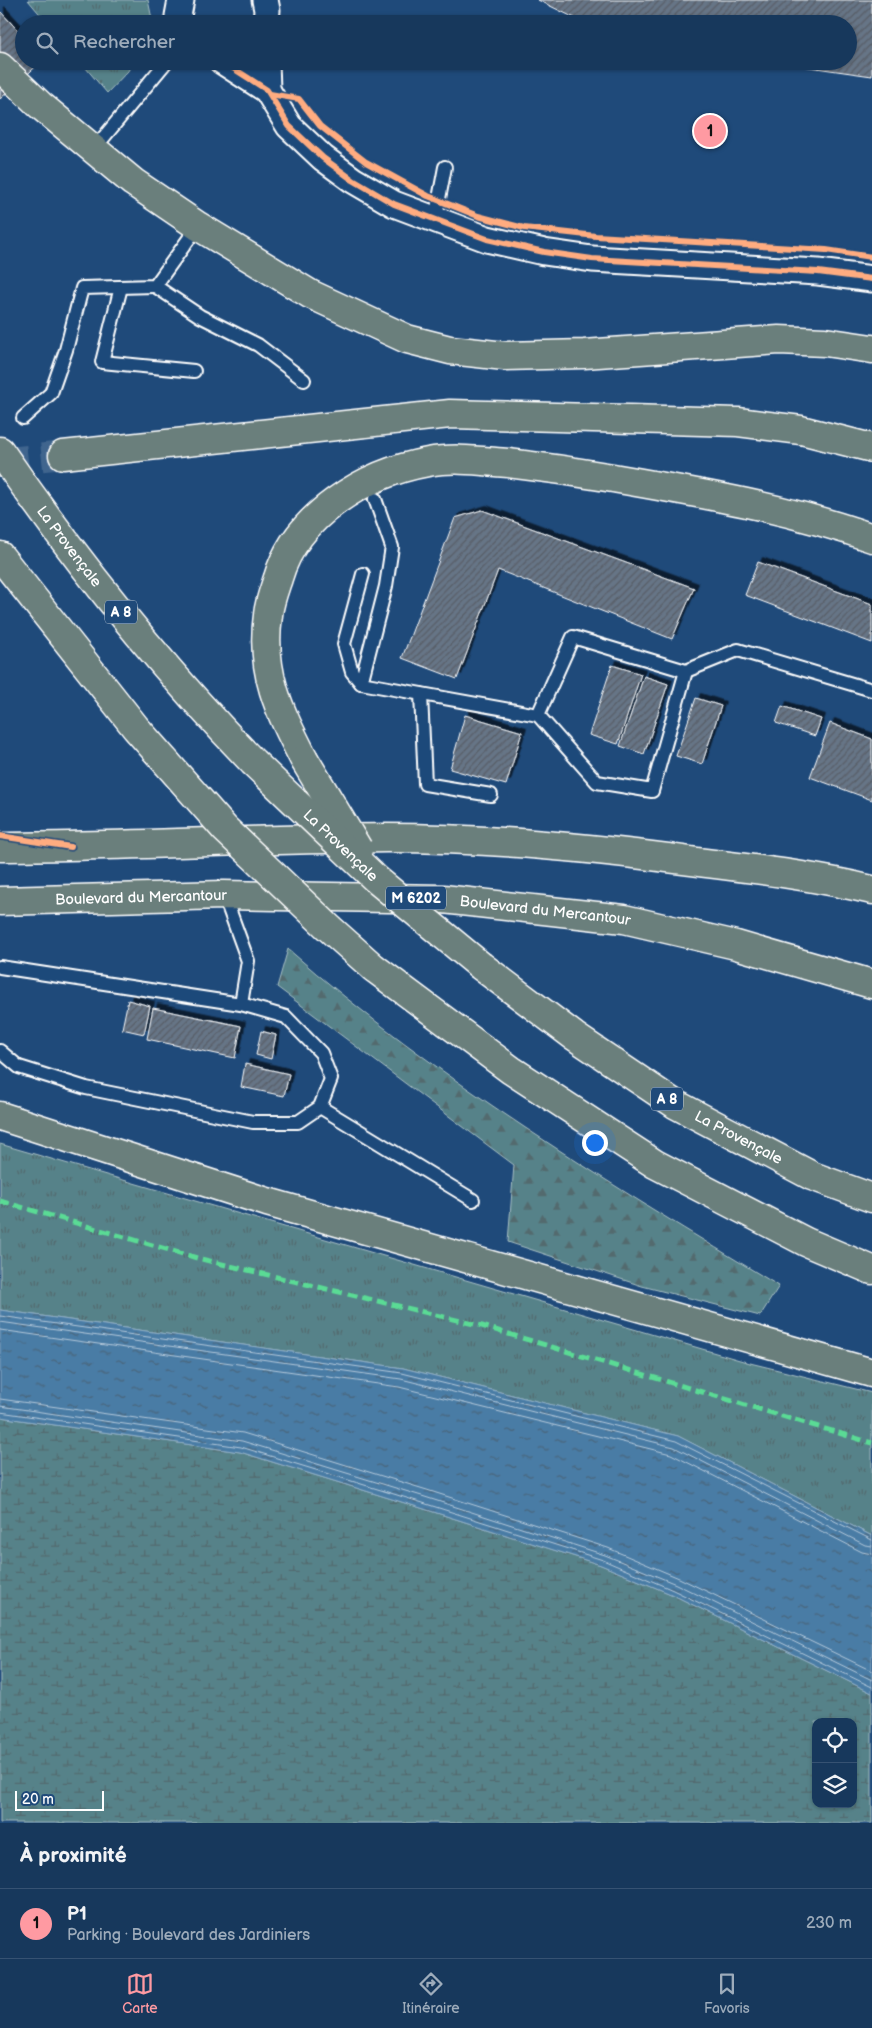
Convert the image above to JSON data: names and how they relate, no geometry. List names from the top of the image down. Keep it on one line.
{"streets":{"main road":["La Provençale","A 8","M 6202","Boulevard du Mercantour"]},"crossings":[["M 6202","Boulevard du Mercantour"]],"scale_bar":"20 m","page":{"search":"Rechercher","pins":"1","scale":"20 m","heading":"À proximité","list":[{"mark":"1","name":"P1","note":"Parking · Boulevard des Jardiniers","value":"230 m"}],"nav":["Carte","Itinéraire","Favoris"]}}
